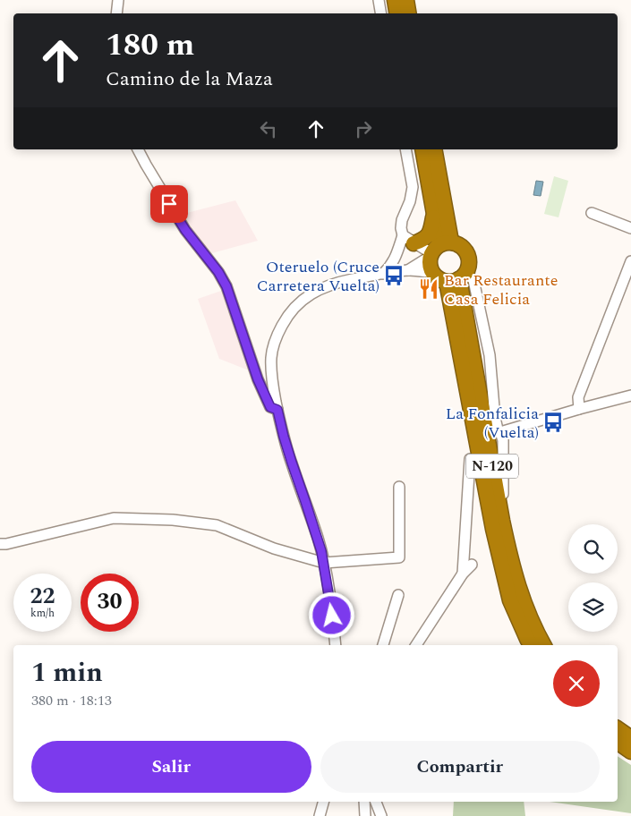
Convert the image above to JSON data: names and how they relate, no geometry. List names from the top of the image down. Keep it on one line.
{"streets":{"highway":["N-120"]},"places":{"bus stop":["Oteruelo (Cruce Carretera Vuelta)","La Fonfalicia (Vuelta)"],"restaurant":["Bar Restaurante Casa Felicia"]},"page":{"turn":["180 m","Camino de la Maza"],"speed":"22 km/h","limit":"30","heading":["1 min","380 m · 18:13"],"buttons":["Salir","Compartir"]}}
